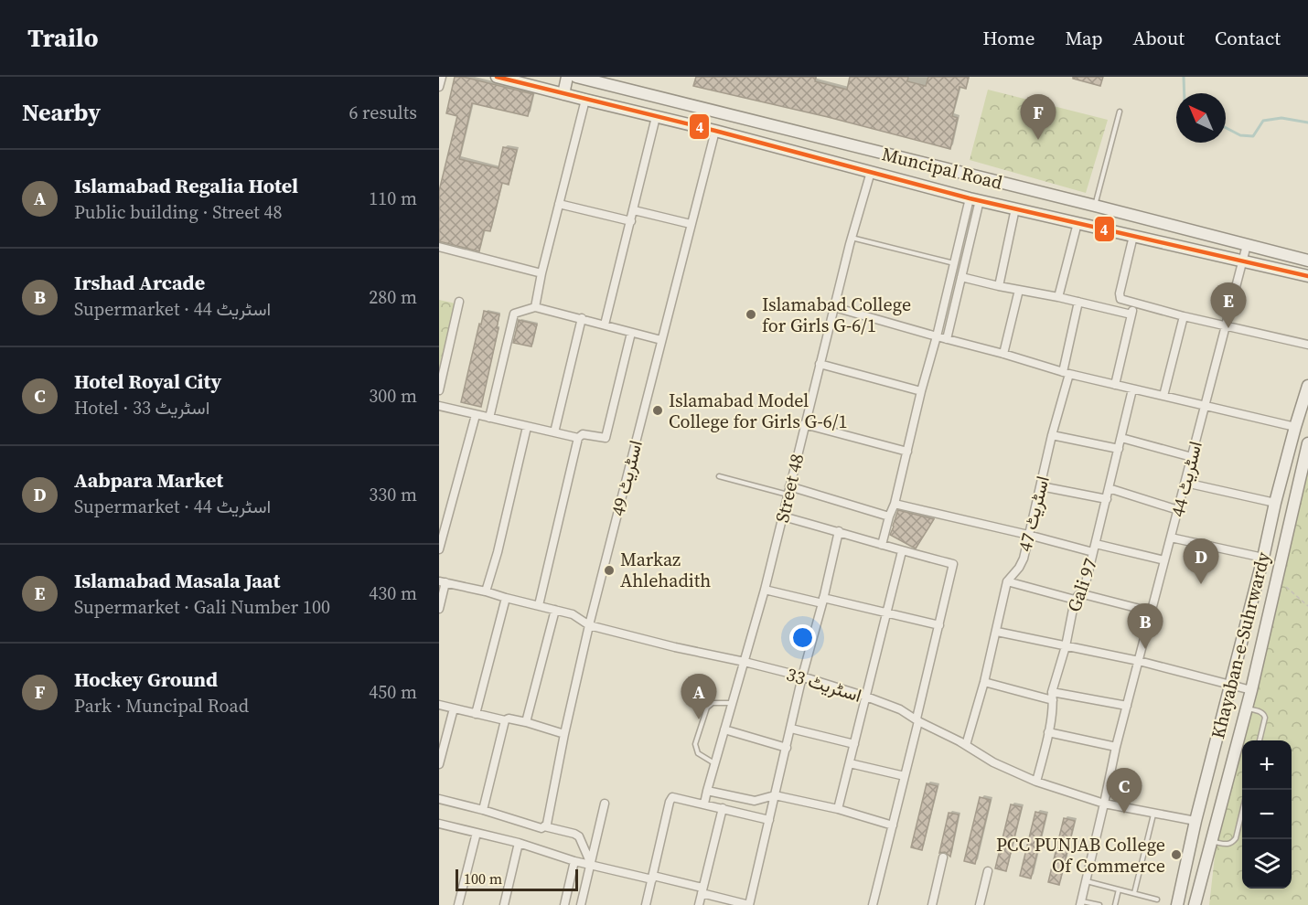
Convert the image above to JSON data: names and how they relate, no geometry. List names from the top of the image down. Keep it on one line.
{"streets":{"street":["Muncipal Road","اسٹریٹ 49","اسٹریٹ 44","Street 48","اسٹریٹ 47","Gali 97","Khayaban-e-Suhrwardy","اسٹریٹ 33"]},"crossings":[["Muncipal Road","اسٹریٹ 49"],["Muncipal Road","اسٹریٹ 44"],["Muncipal Road","Street 48"],["اسٹریٹ 49","اسٹریٹ 33"],["اسٹریٹ 44","اسٹریٹ 33"],["Street 48","اسٹریٹ 33"],["اسٹریٹ 47","اسٹریٹ 33"],["Gali 97","اسٹریٹ 33"],["Khayaban-e-Suhrwardy","اسٹریٹ 33"]],"places":["Islamabad College for Girls G-6/1","Islamabad Model College for Girls G-6/1","Markaz Ahlehadith","PCC PUNJAB College Of Commerce"],"lines":["transit line 4"],"scale_bar":"100 m","north":"top left","page":{"header":"Trailo","nav":["Home","Map","About","Contact"],"heading":["Nearby","6 results"],"pins":["F","E","D","B","A","C"],"list":[{"mark":"A","name":"Islamabad Regalia Hotel","note":"Public building · Street 48","value":"110 m"},{"mark":"B","name":"Irshad Arcade","note":"Supermarket · اسٹریٹ 44","value":"280 m"},{"mark":"C","name":"Hotel Royal City","note":"Hotel · اسٹریٹ 33","value":"300 m"},{"mark":"D","name":"Aabpara Market","note":"Supermarket · اسٹریٹ 44","value":"330 m"},{"mark":"E","name":"Islamabad Masala Jaat","note":"Supermarket · Gali Number 100","value":"430 m"},{"mark":"F","name":"Hockey Ground","note":"Park · Muncipal Road","value":"450 m"}],"map_buttons":["+","−"],"scale":"100 m"}}
